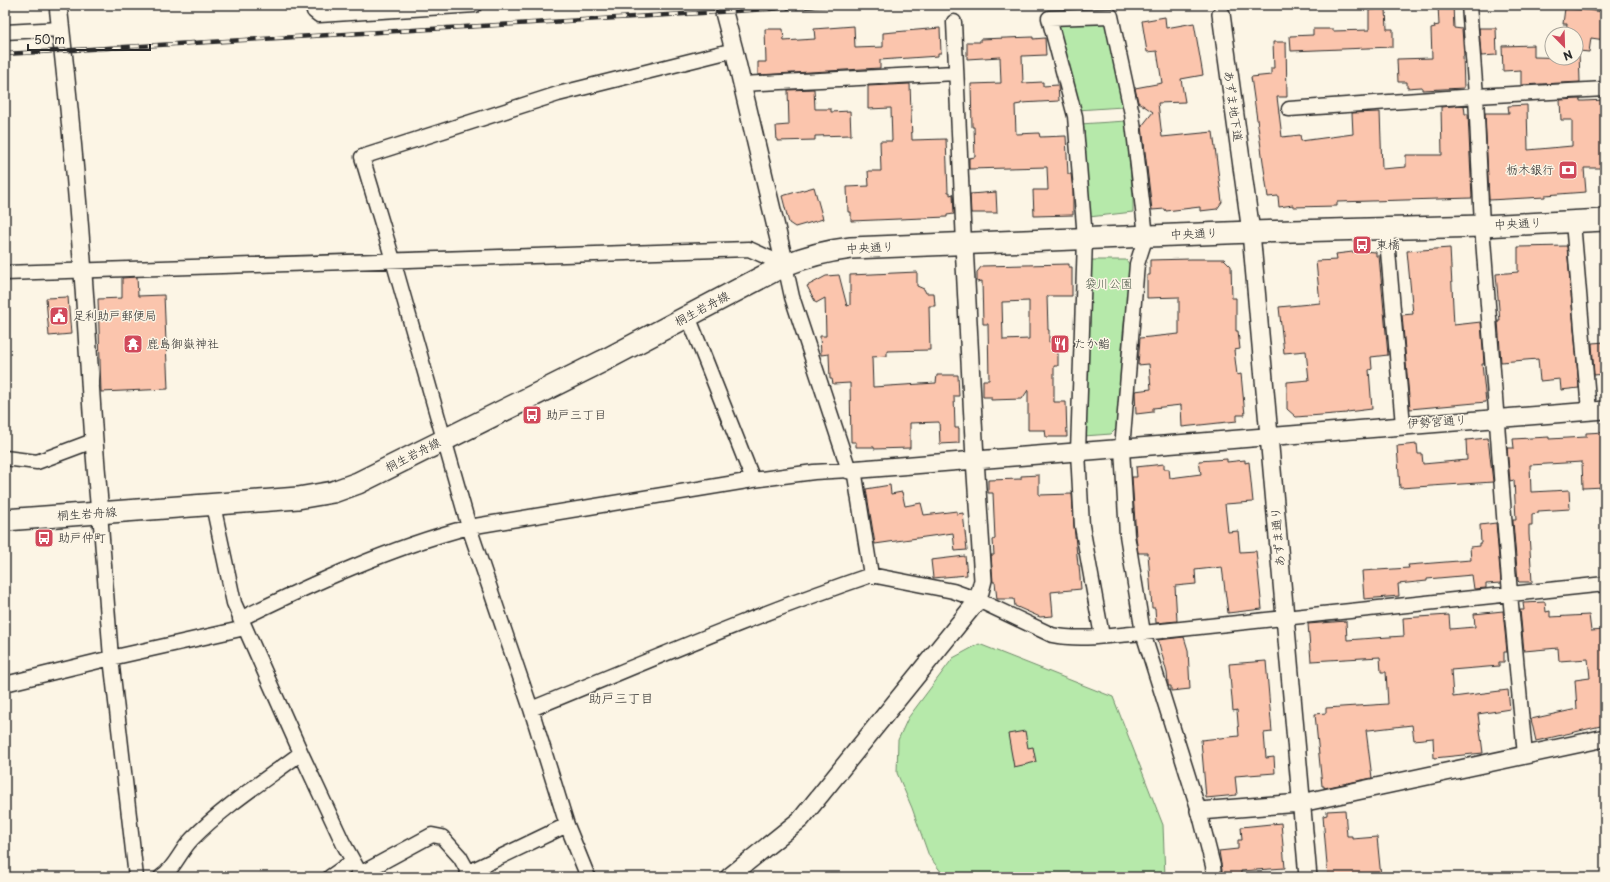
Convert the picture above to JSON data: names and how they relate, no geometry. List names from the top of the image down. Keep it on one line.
{"streets":{"main road":["中央通り","桐生岩舟線"],"street":["あずま地下道","伊勢宮通り","あずま通り"]},"crossings":[["あずま地下道","あずま通り"],["中央通り","桐生岩舟線"],["中央通り","あずま通り"],["伊勢宮通り","あずま通り"]],"districts":["助戸三丁目"],"parks":["袋川公園"],"places":{"bank":["栃木銀行"],"bus stop":["東橋","助戸三丁目","助戸仲町"],"public building":["足利助戸郵便局"],"temple":["鹿島御嶽神社"],"restaurant":["たか鮨"]},"scale_bar":"50 m","north":"bottom right"}
